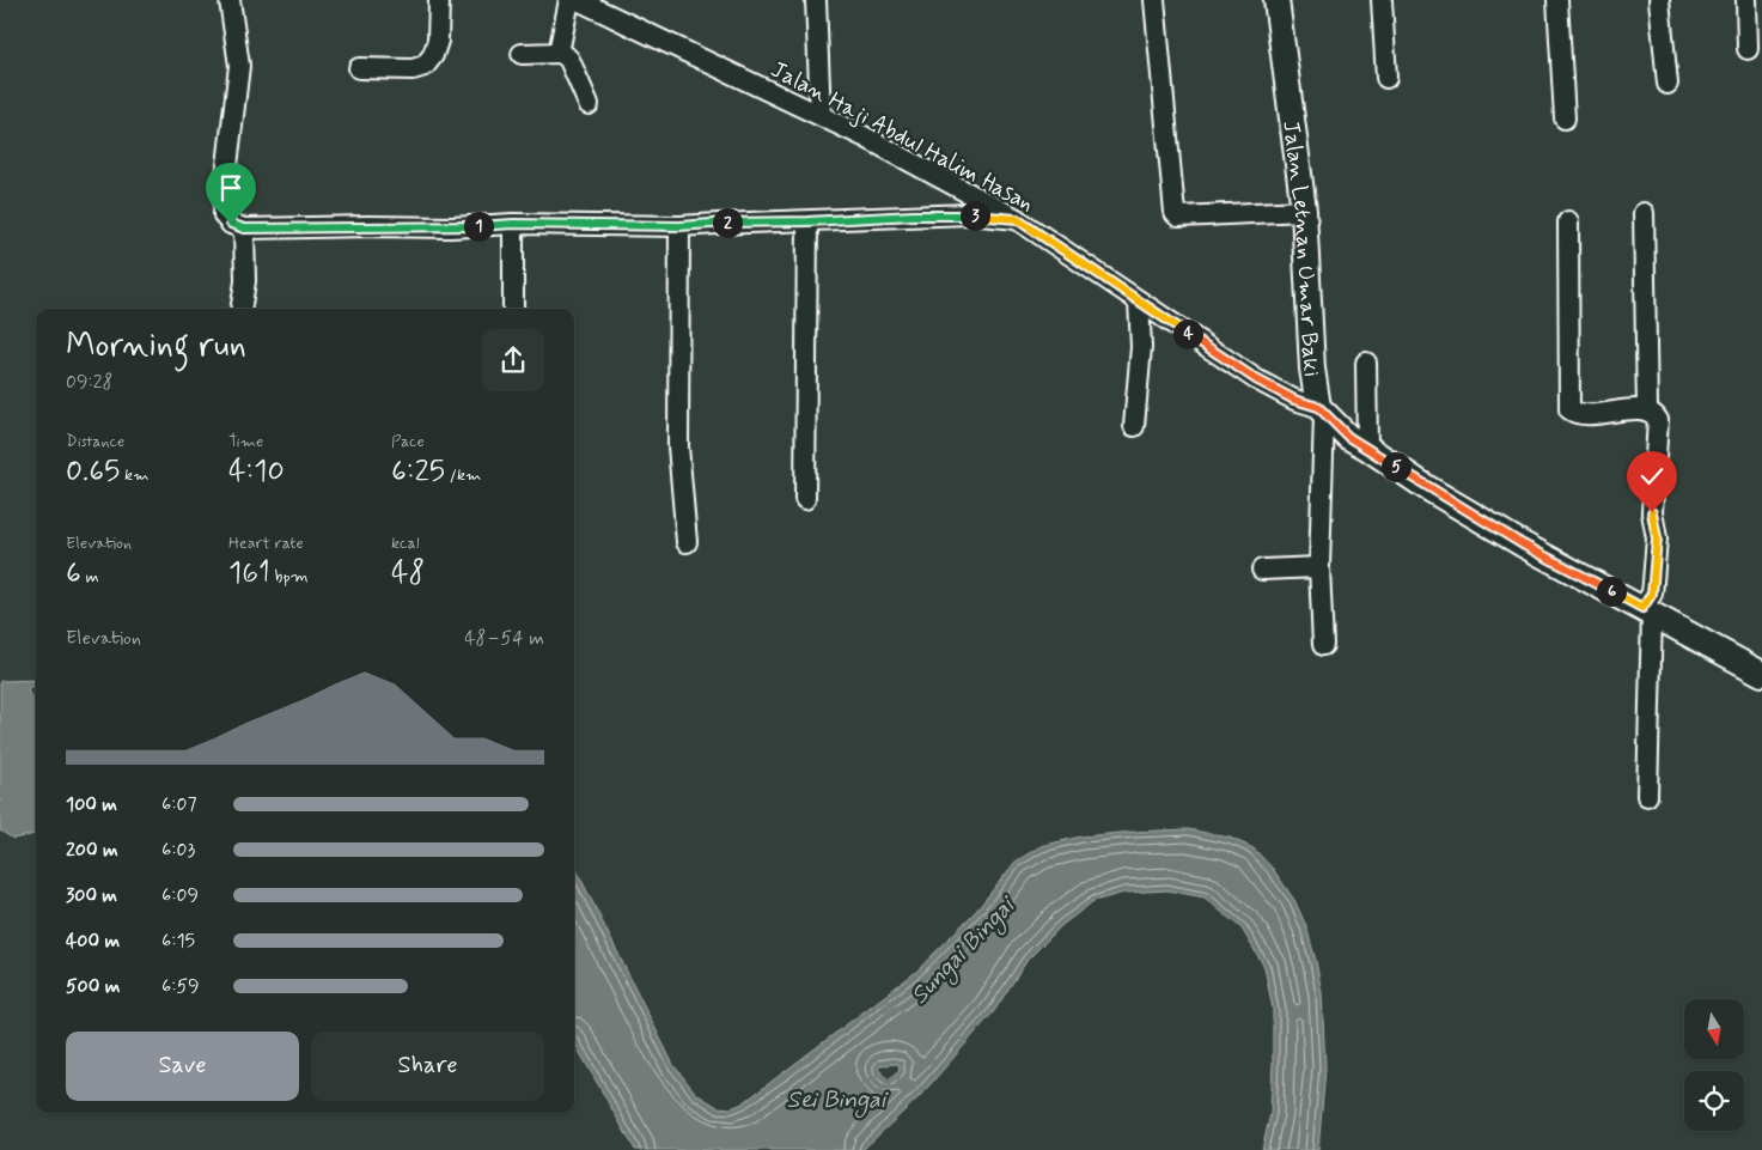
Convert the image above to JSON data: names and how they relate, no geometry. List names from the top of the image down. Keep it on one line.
{"streets":{"street":["Jalan Haji Abdul Halim Hasan","Jalan Letnan Umar Baki"]},"crossings":[["Jalan Haji Abdul Halim Hasan","Jalan Letnan Umar Baki"]],"water":["Sungai Bingai","Sei Bingai"],"north":"bottom","page":{"pins":["3","2","1","4","5","6"],"heading":["Morning run","09:28"],"stats":[["Distance","0.65 km"],["Time","4:10"],["Pace","6:25 /km"],["Elevation","6 m"],["Heart rate","161 bpm"],["kcal","48"]],"chart":["Elevation","48–54 m"],"list":[{"name":"100 m","note":"6:07"},{"name":"200 m","note":"6:03"},{"name":"300 m","note":"6:09"},{"name":"400 m","note":"6:15"},{"name":"500 m","note":"6:59"}],"buttons":["Save","Share"]}}
